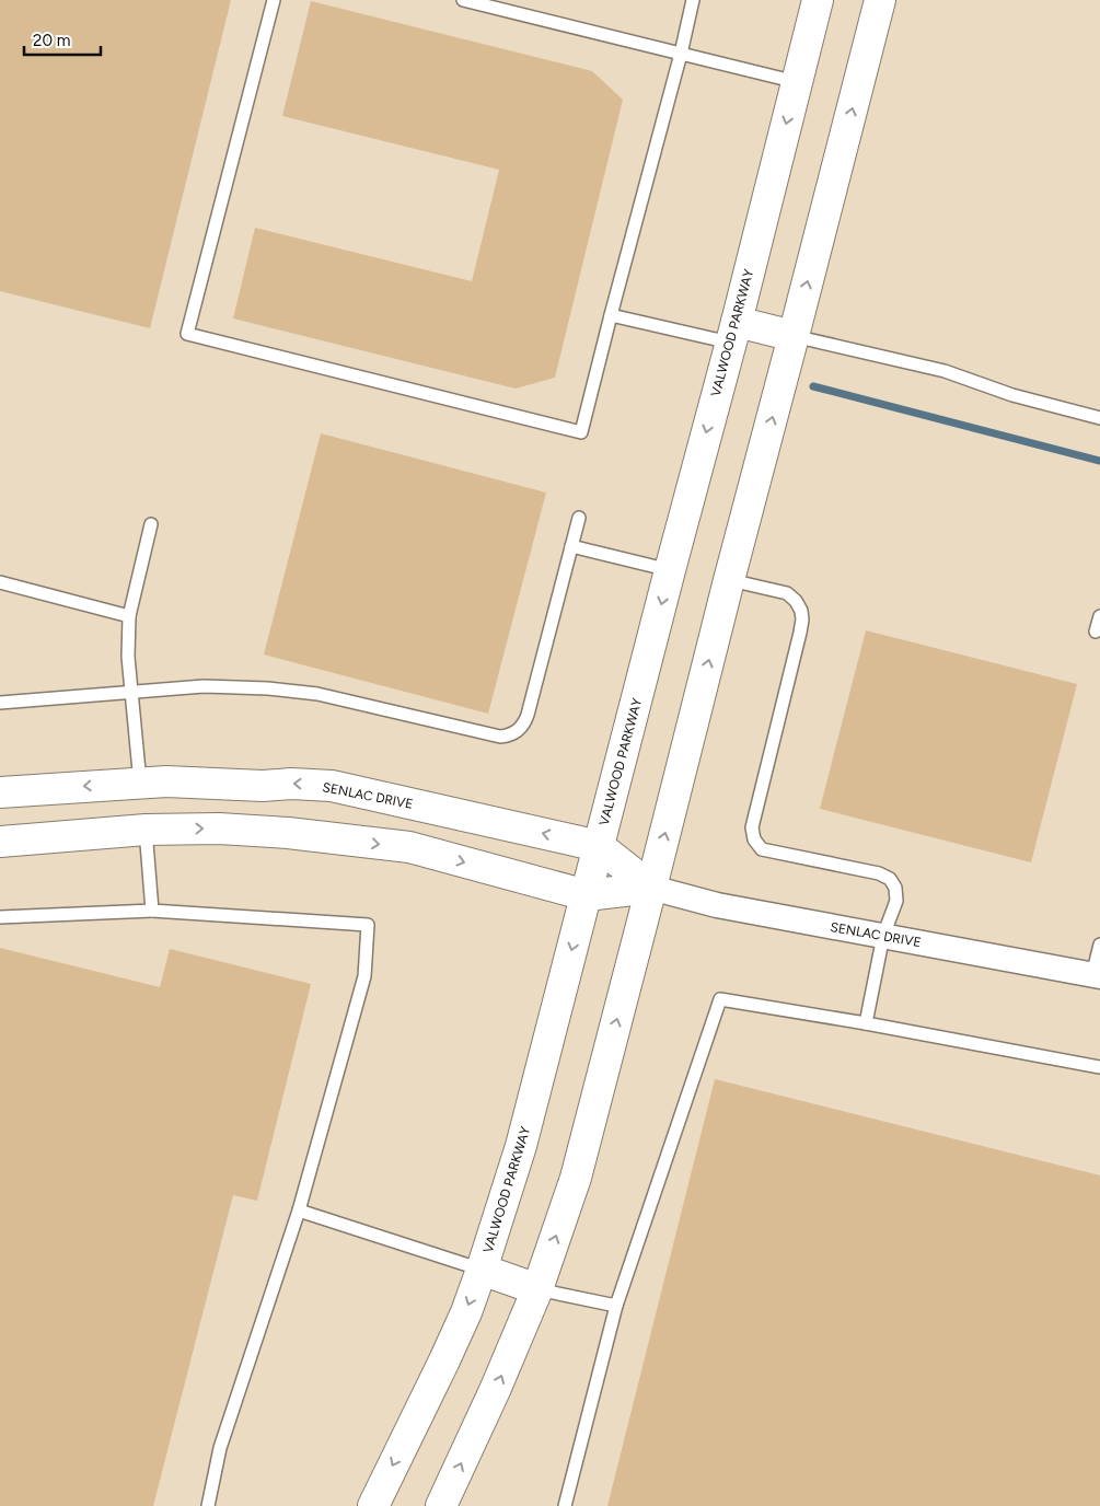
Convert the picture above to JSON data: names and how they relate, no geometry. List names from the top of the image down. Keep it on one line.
{"streets":{"main road":["VALWOOD PARKWAY","SENLAC DRIVE"]},"crossings":[["VALWOOD PARKWAY","SENLAC DRIVE"]],"scale_bar":"20 m"}
